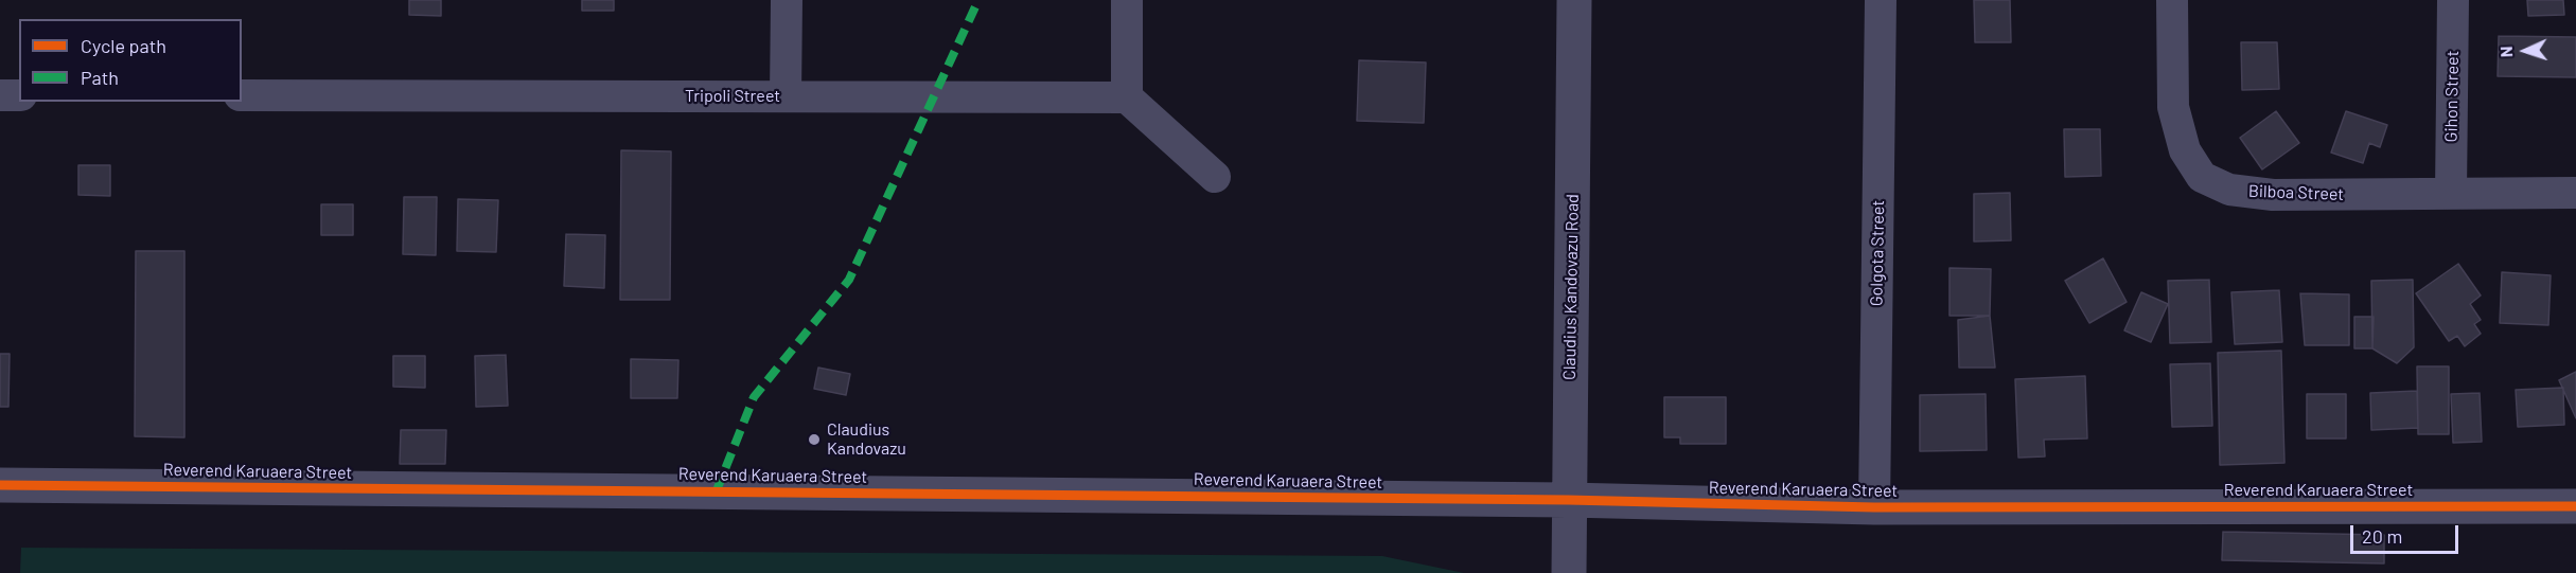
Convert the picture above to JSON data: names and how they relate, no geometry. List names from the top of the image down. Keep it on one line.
{"streets":{"street":["Tripoli Street","Gihon Street","Bilboa Street","Golgota Street","Claudius Kandovazu Road","Reverend Karuaera Street"]},"crossings":[["Gihon Street","Bilboa Street"],["Golgota Street","Reverend Karuaera Street"],["Claudius Kandovazu Road","Reverend Karuaera Street"]],"places":["Claudius Kandovazu"],"legend":["Cycle path","Path"],"scale_bar":"20 m","north":"left"}
